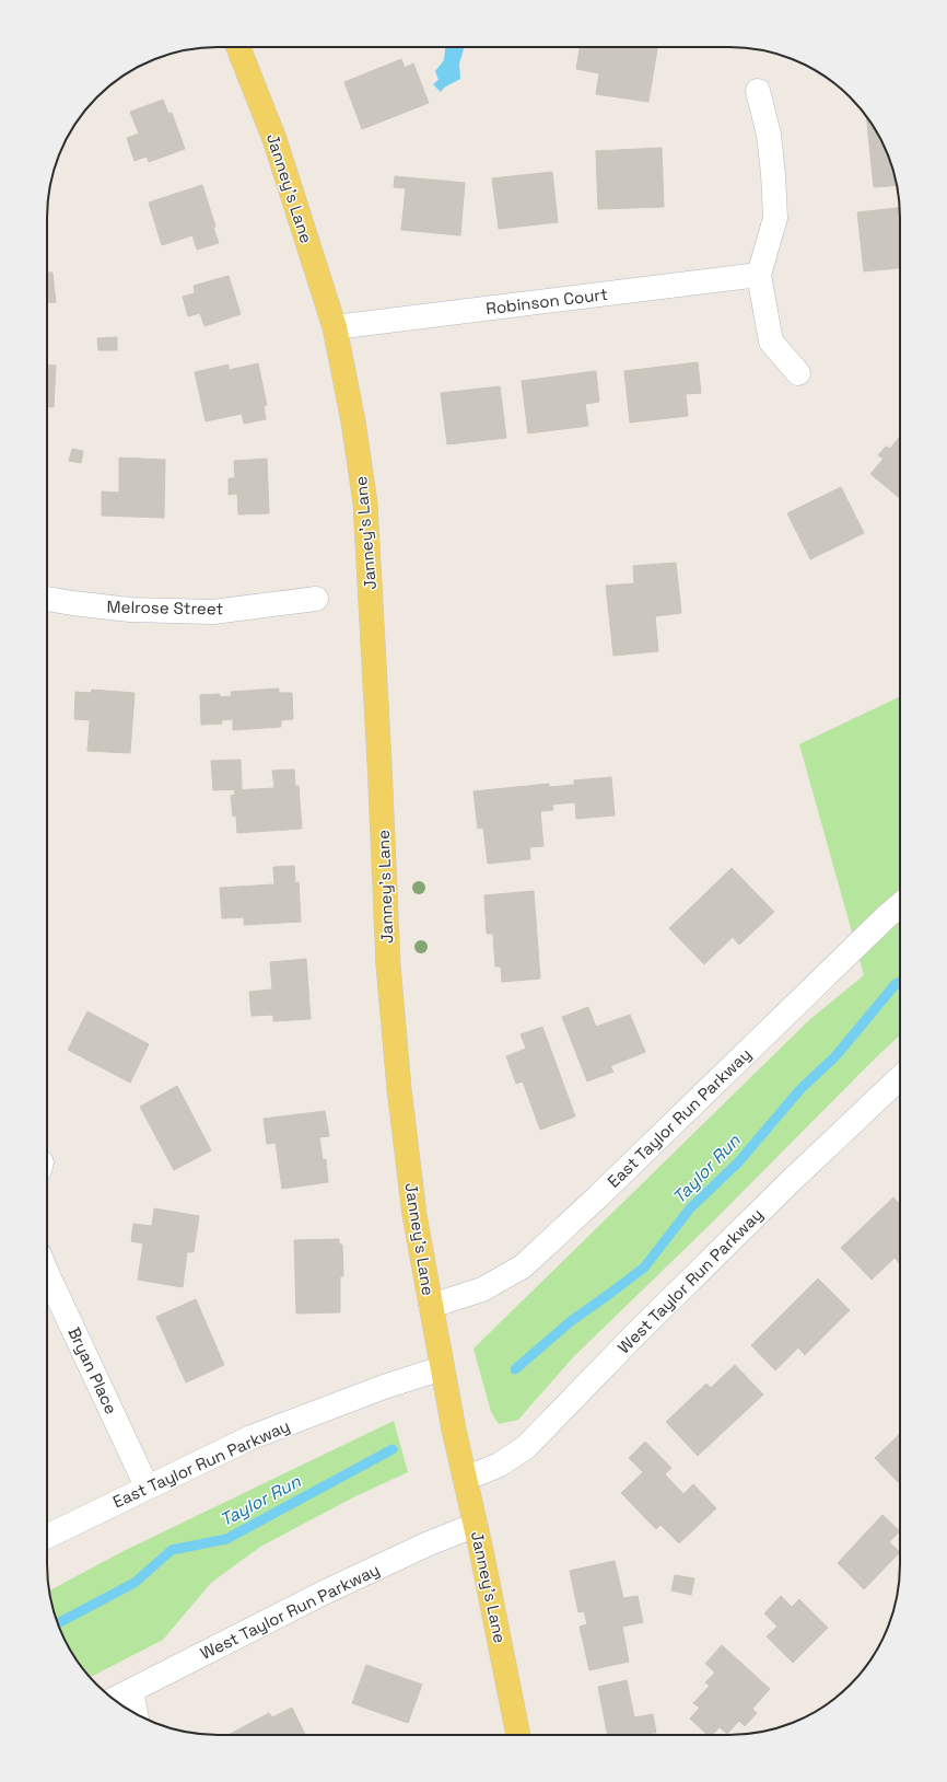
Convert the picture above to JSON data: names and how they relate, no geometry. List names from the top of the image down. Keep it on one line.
{"streets":{"main road":["Janney's Lane"],"street":["Robinson Court","Melrose Street","East Taylor Run Parkway","West Taylor Run Parkway","Bryan Place"]},"crossings":[["Janney's Lane","Robinson Court"],["Janney's Lane","East Taylor Run Parkway"],["Janney's Lane","West Taylor Run Parkway"],["East Taylor Run Parkway","Bryan Place"]],"water":["Taylor Run"]}
